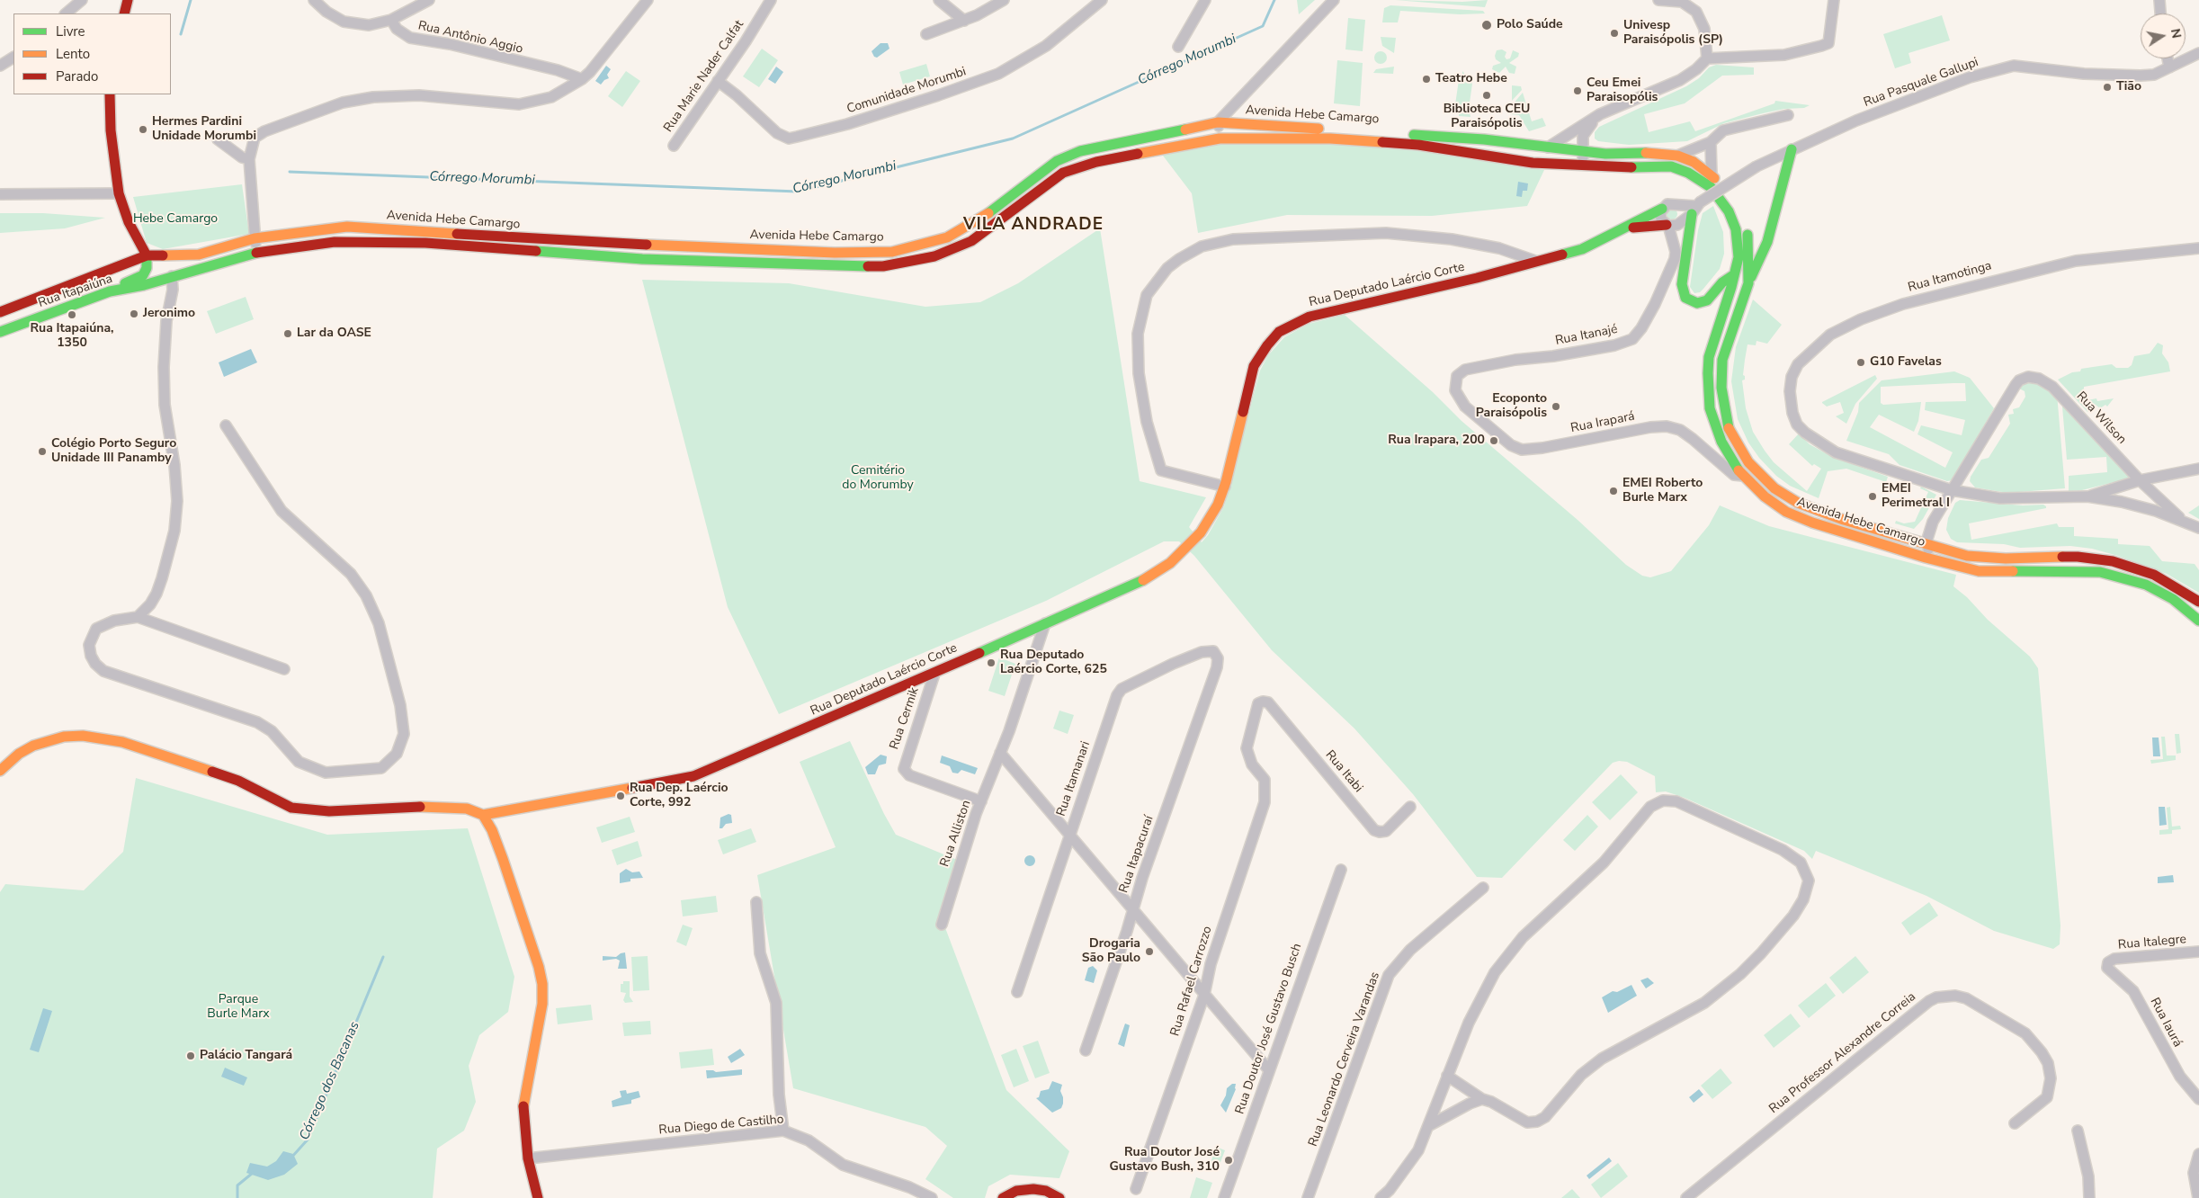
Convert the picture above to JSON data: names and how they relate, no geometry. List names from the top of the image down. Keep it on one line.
{"streets":{"main road":["Avenida Hebe Camargo","Rua Deputado Laércio Corte","Rua Itapaiúna"],"street":["Rua Antônio Aggio","Rua Marie Nader Calfat","Rua Pasquale Gallupi","Comunidade Morumbi","Rua Itamotinga","Rua Itanajé","Rua Wilson","Rua Irapará","Rua Cermik","Rua Itabi","Rua Itamanari","Rua Alliston","Rua Itapacuraí","Rua Italegre","Rua Rafael Carrozzo","Rua Iaurá","Rua Doutor José Gustavo Busch","Rua Professor Alexandre Correia","Rua Leonardo Cerveira Varandas","Rua Diego de Castilho"]},"crossings":[["Rua Marie Nader Calfat","Comunidade Morumbi"],["Rua Pasquale Gallupi","Rua Deputado Laércio Corte"],["Rua Pasquale Gallupi","Rua Itanajé"],["Avenida Hebe Camargo","Rua Itapaiúna"],["Avenida Hebe Camargo","Rua Irapará"],["Rua Itamotinga","Rua Wilson"],["Rua Deputado Laércio Corte","Rua Itanajé"],["Rua Deputado Laércio Corte","Rua Cermik"],["Rua Deputado Laércio Corte","Rua Alliston"],["Rua Itanajé","Rua Irapará"],["Rua Cermik","Rua Alliston"],["Rua Itabi","Rua Rafael Carrozzo"],["Rua Itamanari","Rua Itapacuraí"],["Rua Italegre","Rua Iaurá"]],"districts":["VILA ANDRADE"],"water":["Córrego Morumbi","Córrego dos Bacanas"],"parks":["Hebe Camargo","Cemitério do Morumby","Parque Burle Marx"],"places":["Polo Saúde","Univesp Paraisópolis (SP)","Teatro Hebe","Tião","Ceu Emei Paraisopólis","Biblioteca CEU Paraisópolis","Hermes Pardini Unidade Morumbi","Jeronimo","Rua Itapaiúna, 1350","Lar da OASE","G10 Favelas","Ecoponto Paraisópolis","Rua Irapara, 200","Colégio Porto Seguro Unidade III Panamby","EMEI Roberto Burle Marx","EMEI Perimetral I","Rua Deputado Laércio Corte, 625","Rua Dep. Laércio Corte, 992","Drogaria São Paulo","Palácio Tangará","Rua Doutor José Gustavo Bush, 310"],"legend":["Livre","Lento","Parado"],"north":"right"}
